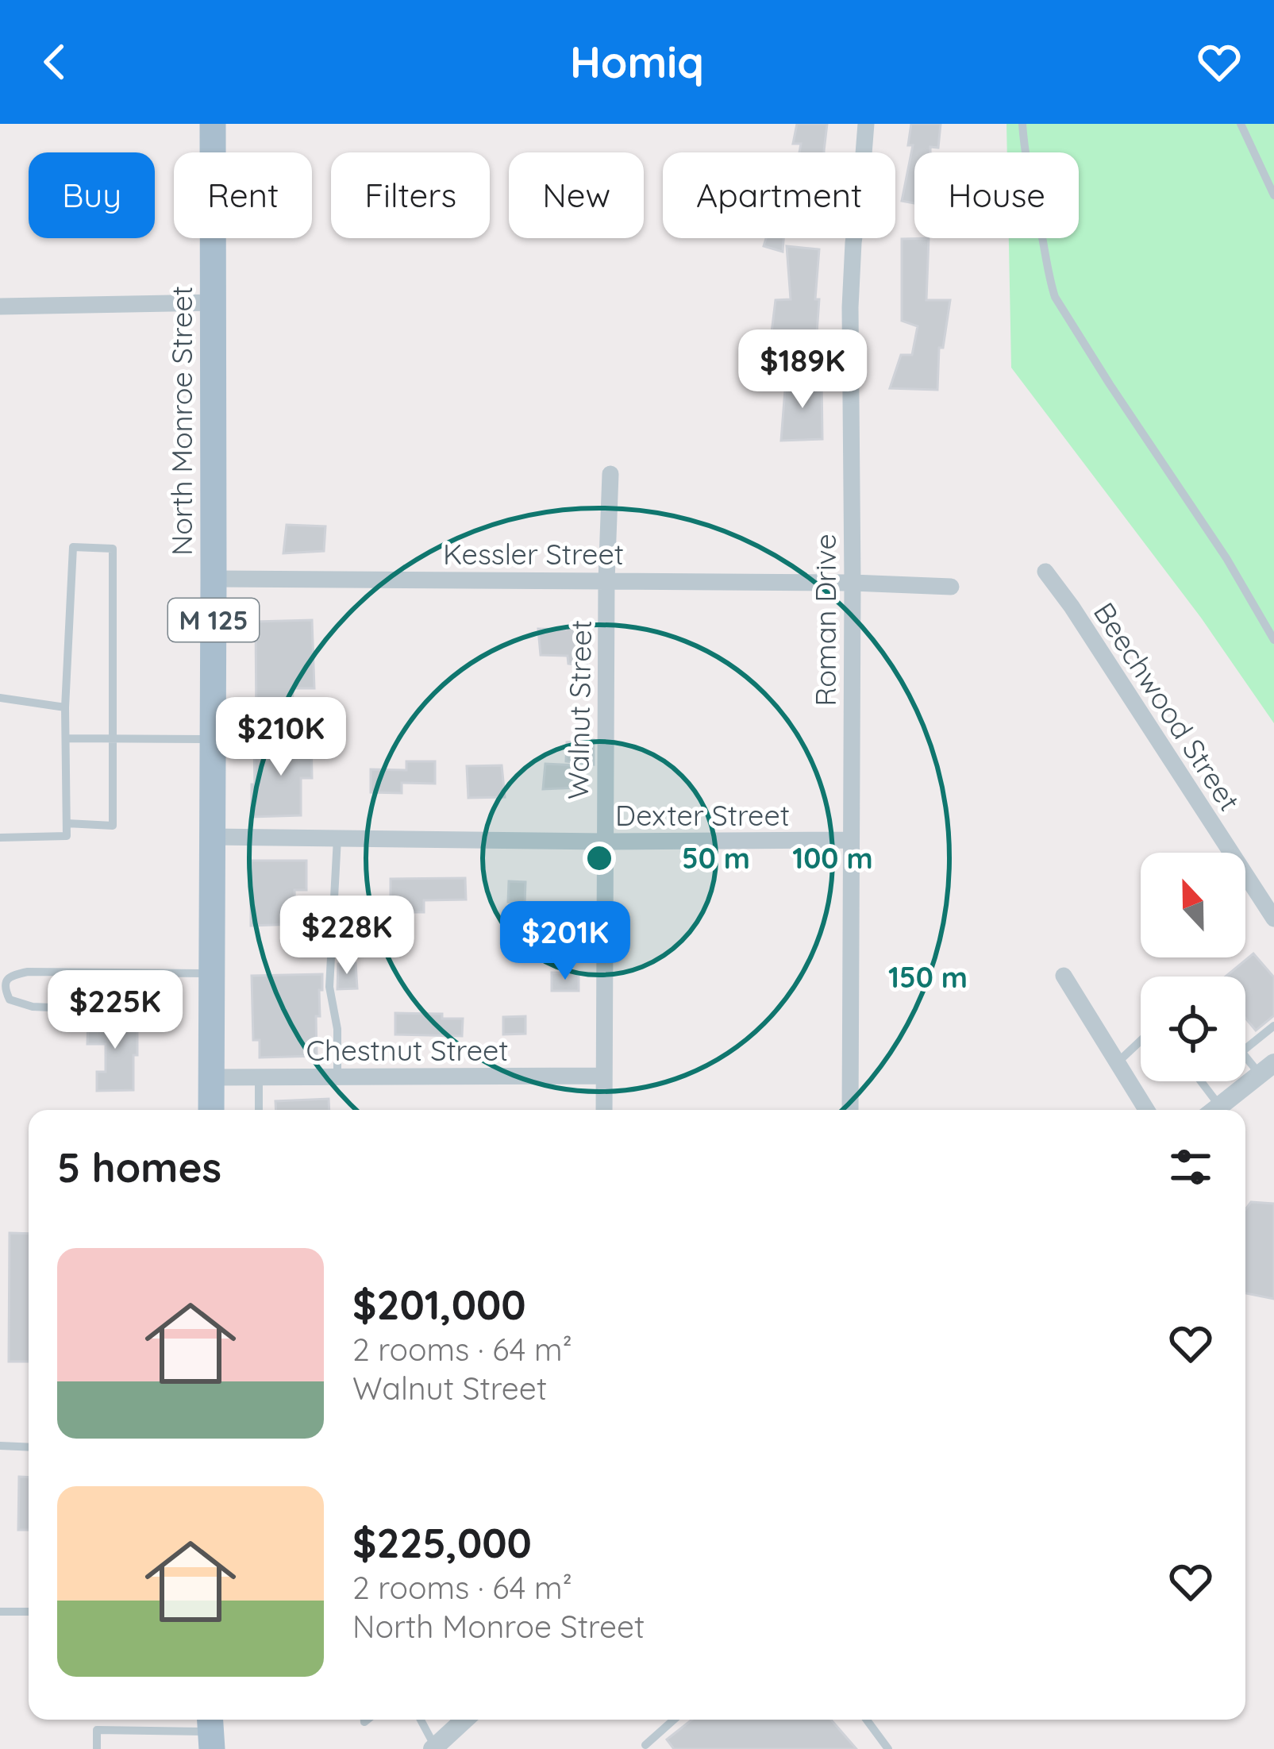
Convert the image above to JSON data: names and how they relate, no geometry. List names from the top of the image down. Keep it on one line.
{"streets":{"main road":["North Monroe Street","M 125"],"street":["Kessler Street","Roman Drive","Beechwood Street","Walnut Street","Dexter Street","Chestnut Street"]},"crossings":[["North Monroe Street","Kessler Street"],["North Monroe Street","Dexter Street"],["North Monroe Street","Chestnut Street"],["Kessler Street","Roman Drive"],["Kessler Street","Walnut Street"],["Roman Drive","Dexter Street"],["Walnut Street","Dexter Street"],["Walnut Street","Chestnut Street"]],"north":"top","page":{"header":"Homiq","chip":["Buy","Rent","Filters","New","Apartment","House"],"price":["$189K","$210K","$228K","$201K","$225K"],"heading":"5 homes","list":[{"name":"$201,000","note":"2 rooms · 64 m² · Walnut Street"},{"name":"$225,000","note":"2 rooms · 64 m² · North Monroe Street"}]},"rings":["50 m","100 m","150 m"]}
